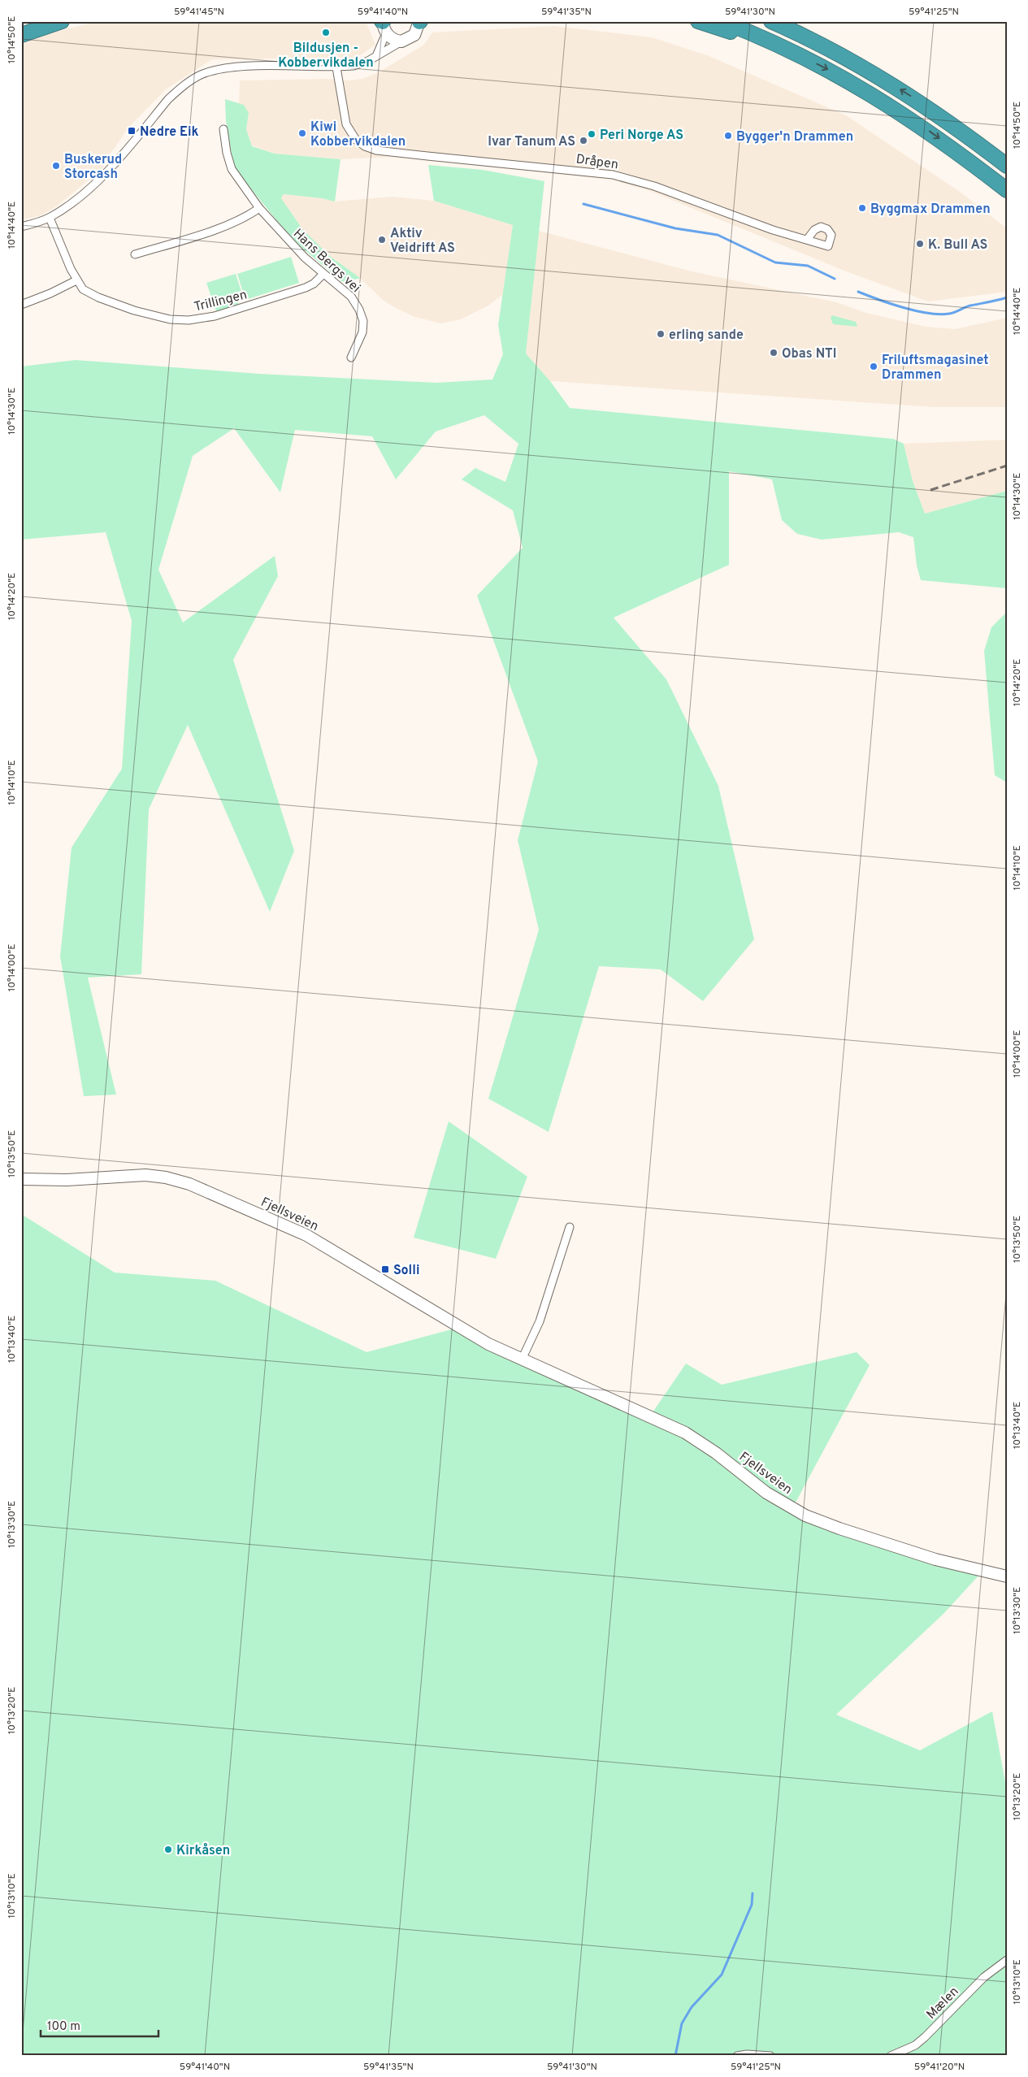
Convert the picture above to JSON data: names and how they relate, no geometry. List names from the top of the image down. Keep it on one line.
{"streets":{"main road":["Fjellsveien"],"street":["Dråpen","Hans Bergs vei","Trillingen","Mælen"]},"crossings":[["Hans Bergs vei","Trillingen"]],"places":{"other":["Bildusjen - Kobbervikdalen","Kiwi Kobbervikdalen","Peri Norge AS","Bygger'n Drammen","Ivar Tanum AS","Buskerud Storcash","Byggmax Drammen","Aktiv Veidrift AS","K. Bull AS","erling sande","Obas NTI","Friluftsmagasinet Drammen","Kirkåsen"],"transit":["Nedre Eik","Solli"]},"scale_bar":"100 m","coordinates":["59°41'45\"N","59°41'40\"N","59°41'35\"N","59°41'30\"N","59°41'25\"N","10°14'50\"E","10°14'40\"E","10°14'30\"E","10°14'20\"E","10°14'10\"E","10°14'00\"E","10°13'50\"E","10°13'40\"E","10°13'30\"E","10°13'20\"E","10°13'10\"E","59°41'20\"N"]}
